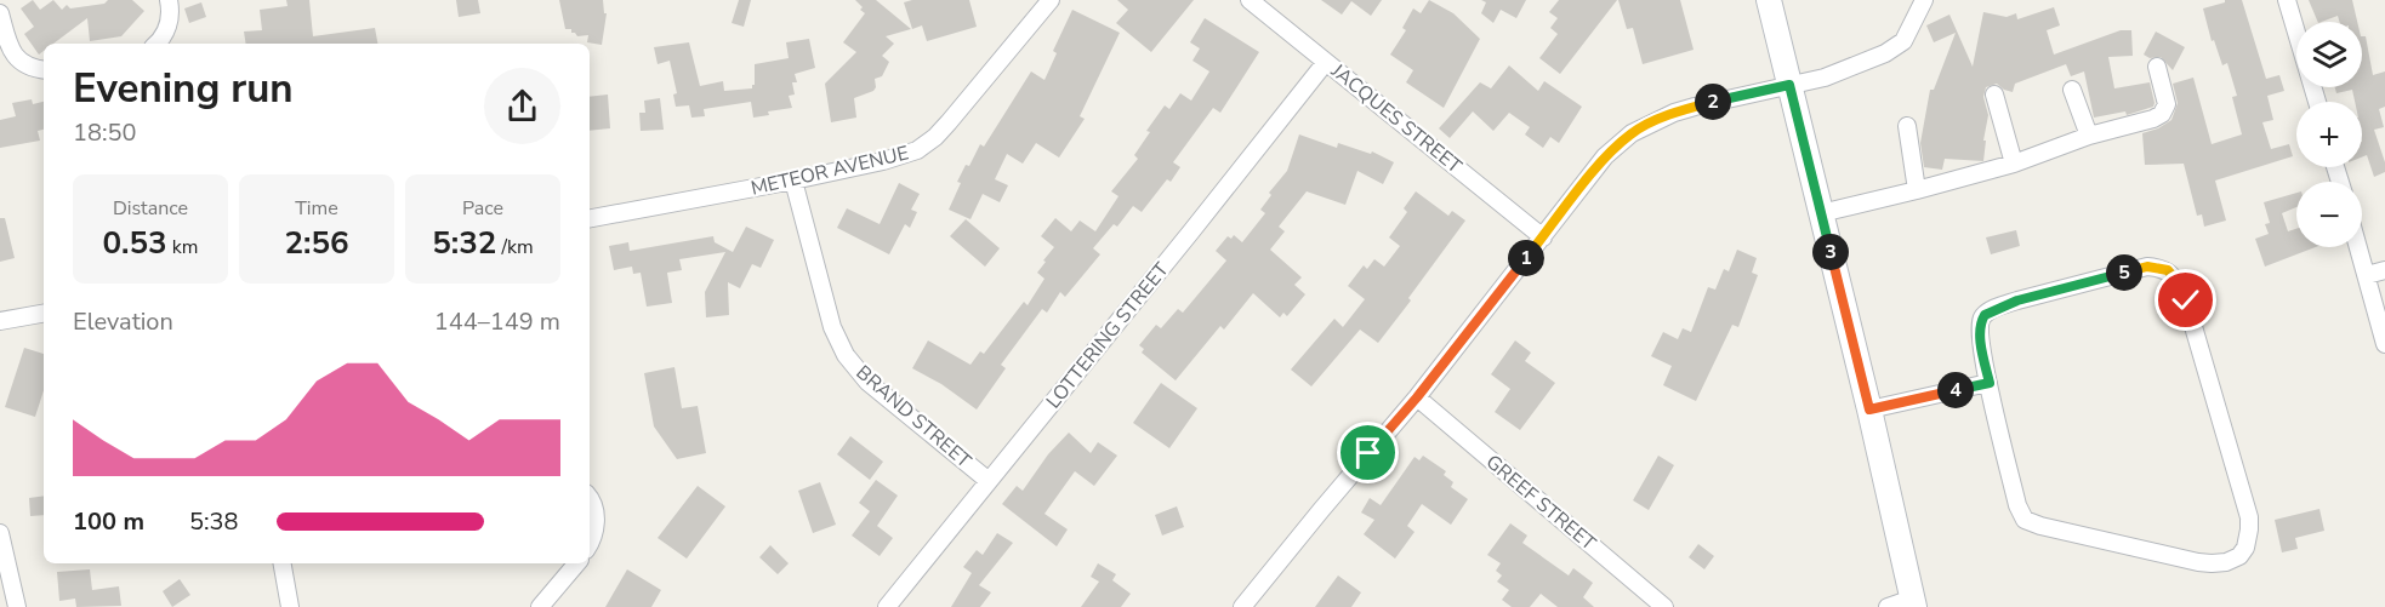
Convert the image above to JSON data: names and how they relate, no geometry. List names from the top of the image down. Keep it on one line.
{"streets":{"street":["JACQUES STREET","METEOR AVENUE","LOTTERING STREET","BRAND STREET","GREEF STREET"]},"crossings":[["JACQUES STREET","LOTTERING STREET"],["METEOR AVENUE","BRAND STREET"],["LOTTERING STREET","BRAND STREET"]],"page":{"map_buttons":["+","−"],"heading":["Evening run","18:50"],"pins":["2","3","1","5","4"],"stats":[["Distance","0.53 km"],["Time","2:56"],["Pace","5:32 /km"]],"chart":["Elevation","144–149 m"],"list":[{"name":"100 m","note":"5:38"}]}}
